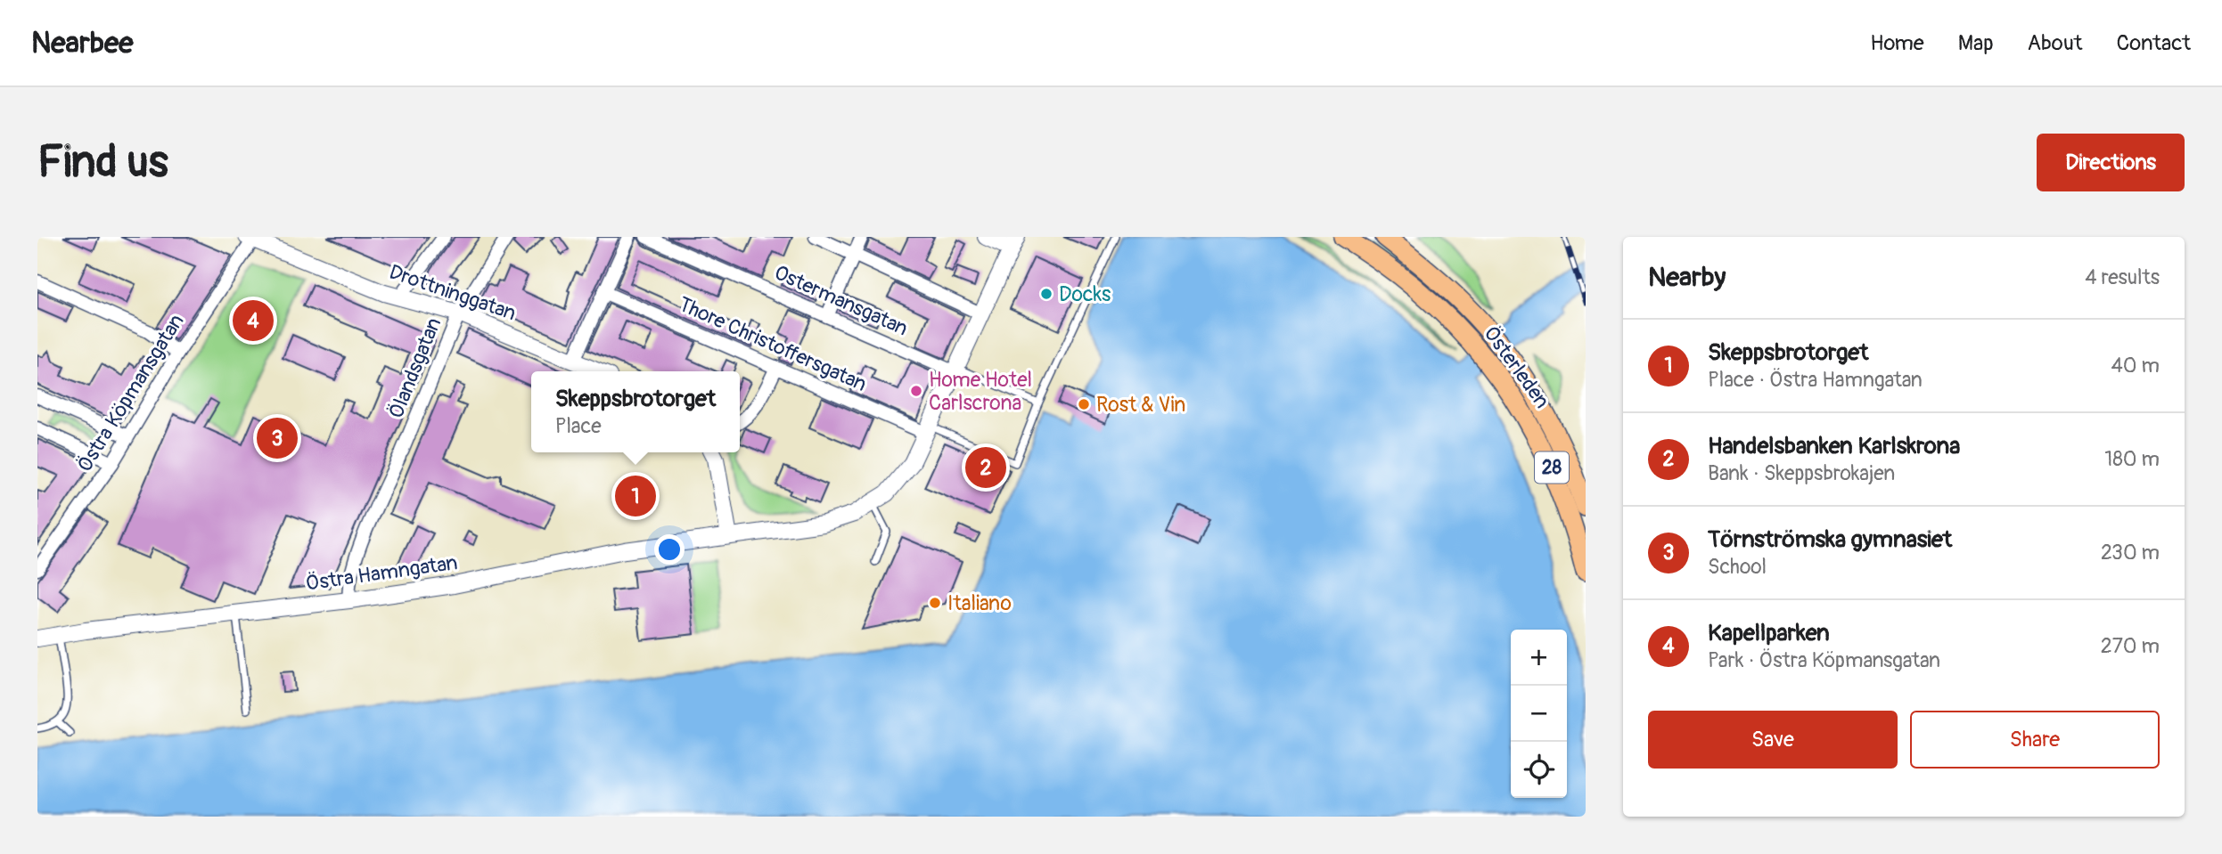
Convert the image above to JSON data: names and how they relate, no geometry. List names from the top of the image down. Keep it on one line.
{"streets":{"main road":["Österleden","28"],"street":["Drottninggatan","Ostermansgatan","Thore Christoffersgatan","Ölandsgatan","Östra Köpmansgatan","Östra Hamngatan"]},"crossings":[["Drottninggatan","Ölandsgatan"],["Drottninggatan","Östra Köpmansgatan"],["Ostermansgatan","Östra Hamngatan"],["Thore Christoffersgatan","Östra Hamngatan"],["Ölandsgatan","Östra Hamngatan"]],"places":["Docks","Home Hotel Carlscrona","Rost & Vin","Italiano"],"page":{"header":"Nearbee","nav":["Home","Map","About","Contact"],"buttons":["Directions",["Save","Share"]],"title":"Find us","heading":["Nearby","4 results"],"pins":["4","3","2","1"],"list":[{"mark":"1","name":"Skeppsbrotorget","note":"Place · Östra Hamngatan","value":"40 m"},{"mark":"2","name":"Handelsbanken Karlskrona","note":"Bank · Skeppsbrokajen","value":"180 m"},{"mark":"3","name":"Törnströmska gymnasiet","note":"School","value":"230 m"},{"mark":"4","name":"Kapellparken","note":"Park · Östra Köpmansgatan","value":"270 m"}],"popup":["Skeppsbrotorget","Place"],"map_buttons":["+","−"]}}
